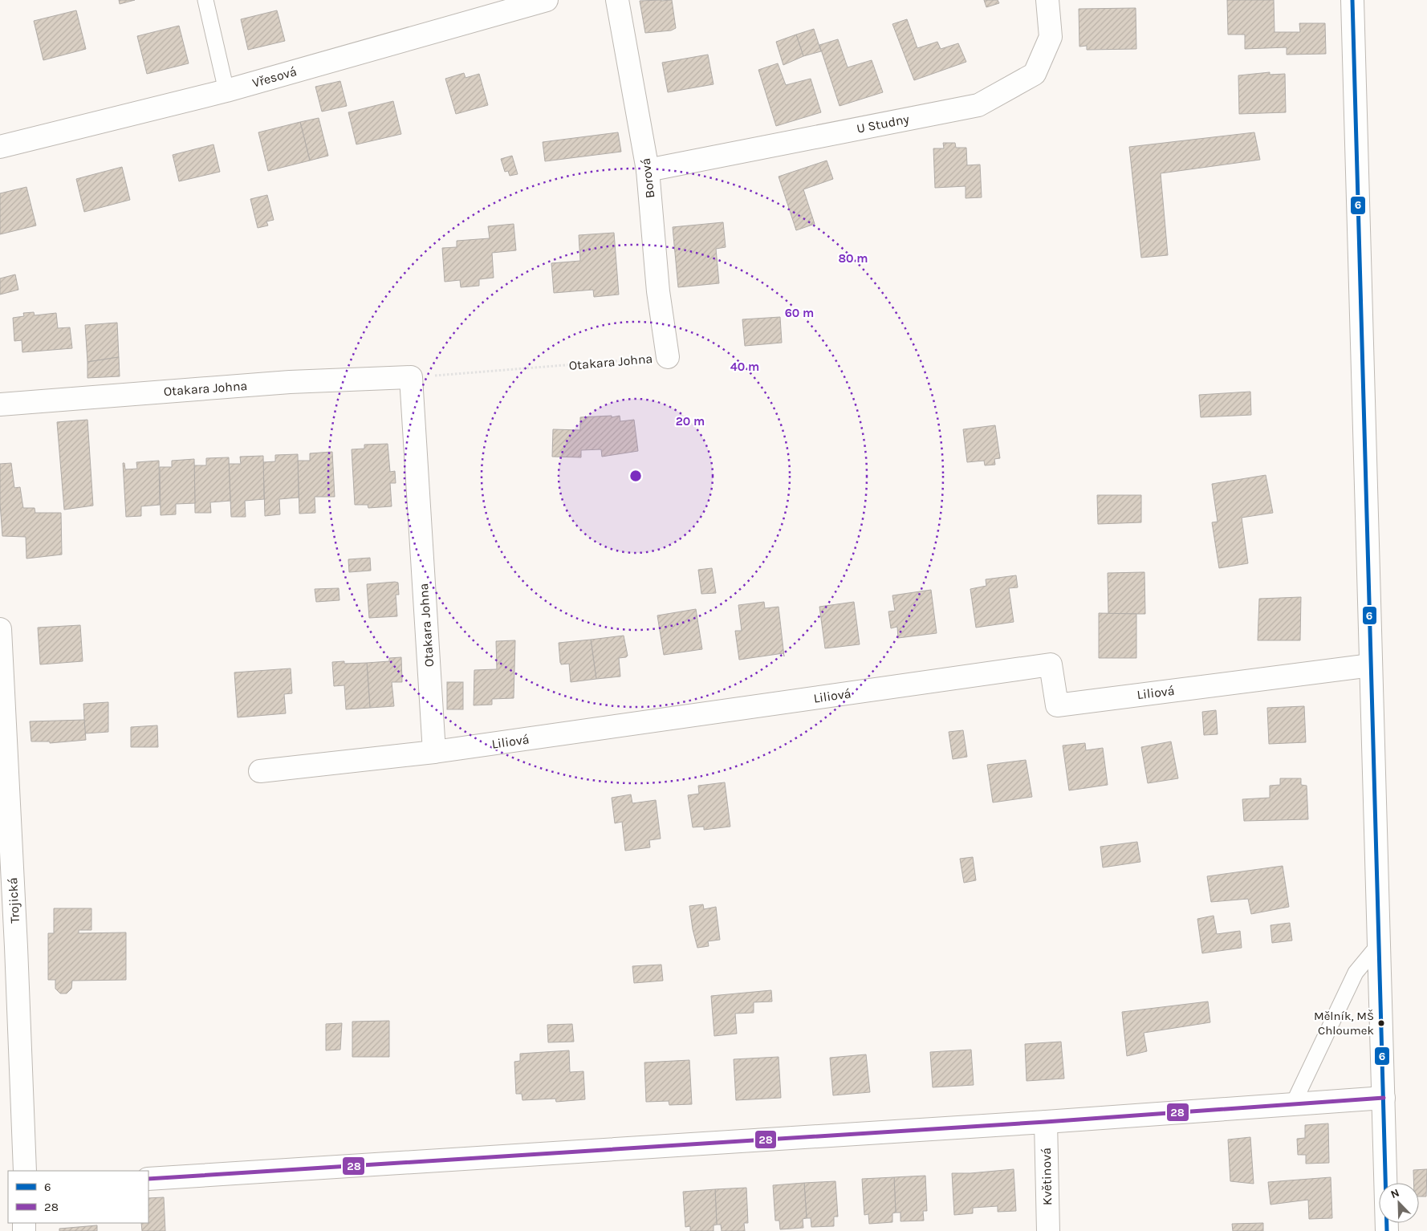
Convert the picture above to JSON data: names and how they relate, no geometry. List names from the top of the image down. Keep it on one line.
{"streets":{"street":["Vřesová","U Studny","Borová","Otakara Johna","Liliová","Trojická","Květinová"]},"crossings":[["U Studny","Borová"],["Borová","Otakara Johna"],["Otakara Johna","Liliová"]],"places":["Mělník, MŠ Chloumek"],"lines":["transit line 6","transit line 28"],"legend":["6","28"],"north":"top left","rings":["80 m","60 m","40 m","20 m"]}
